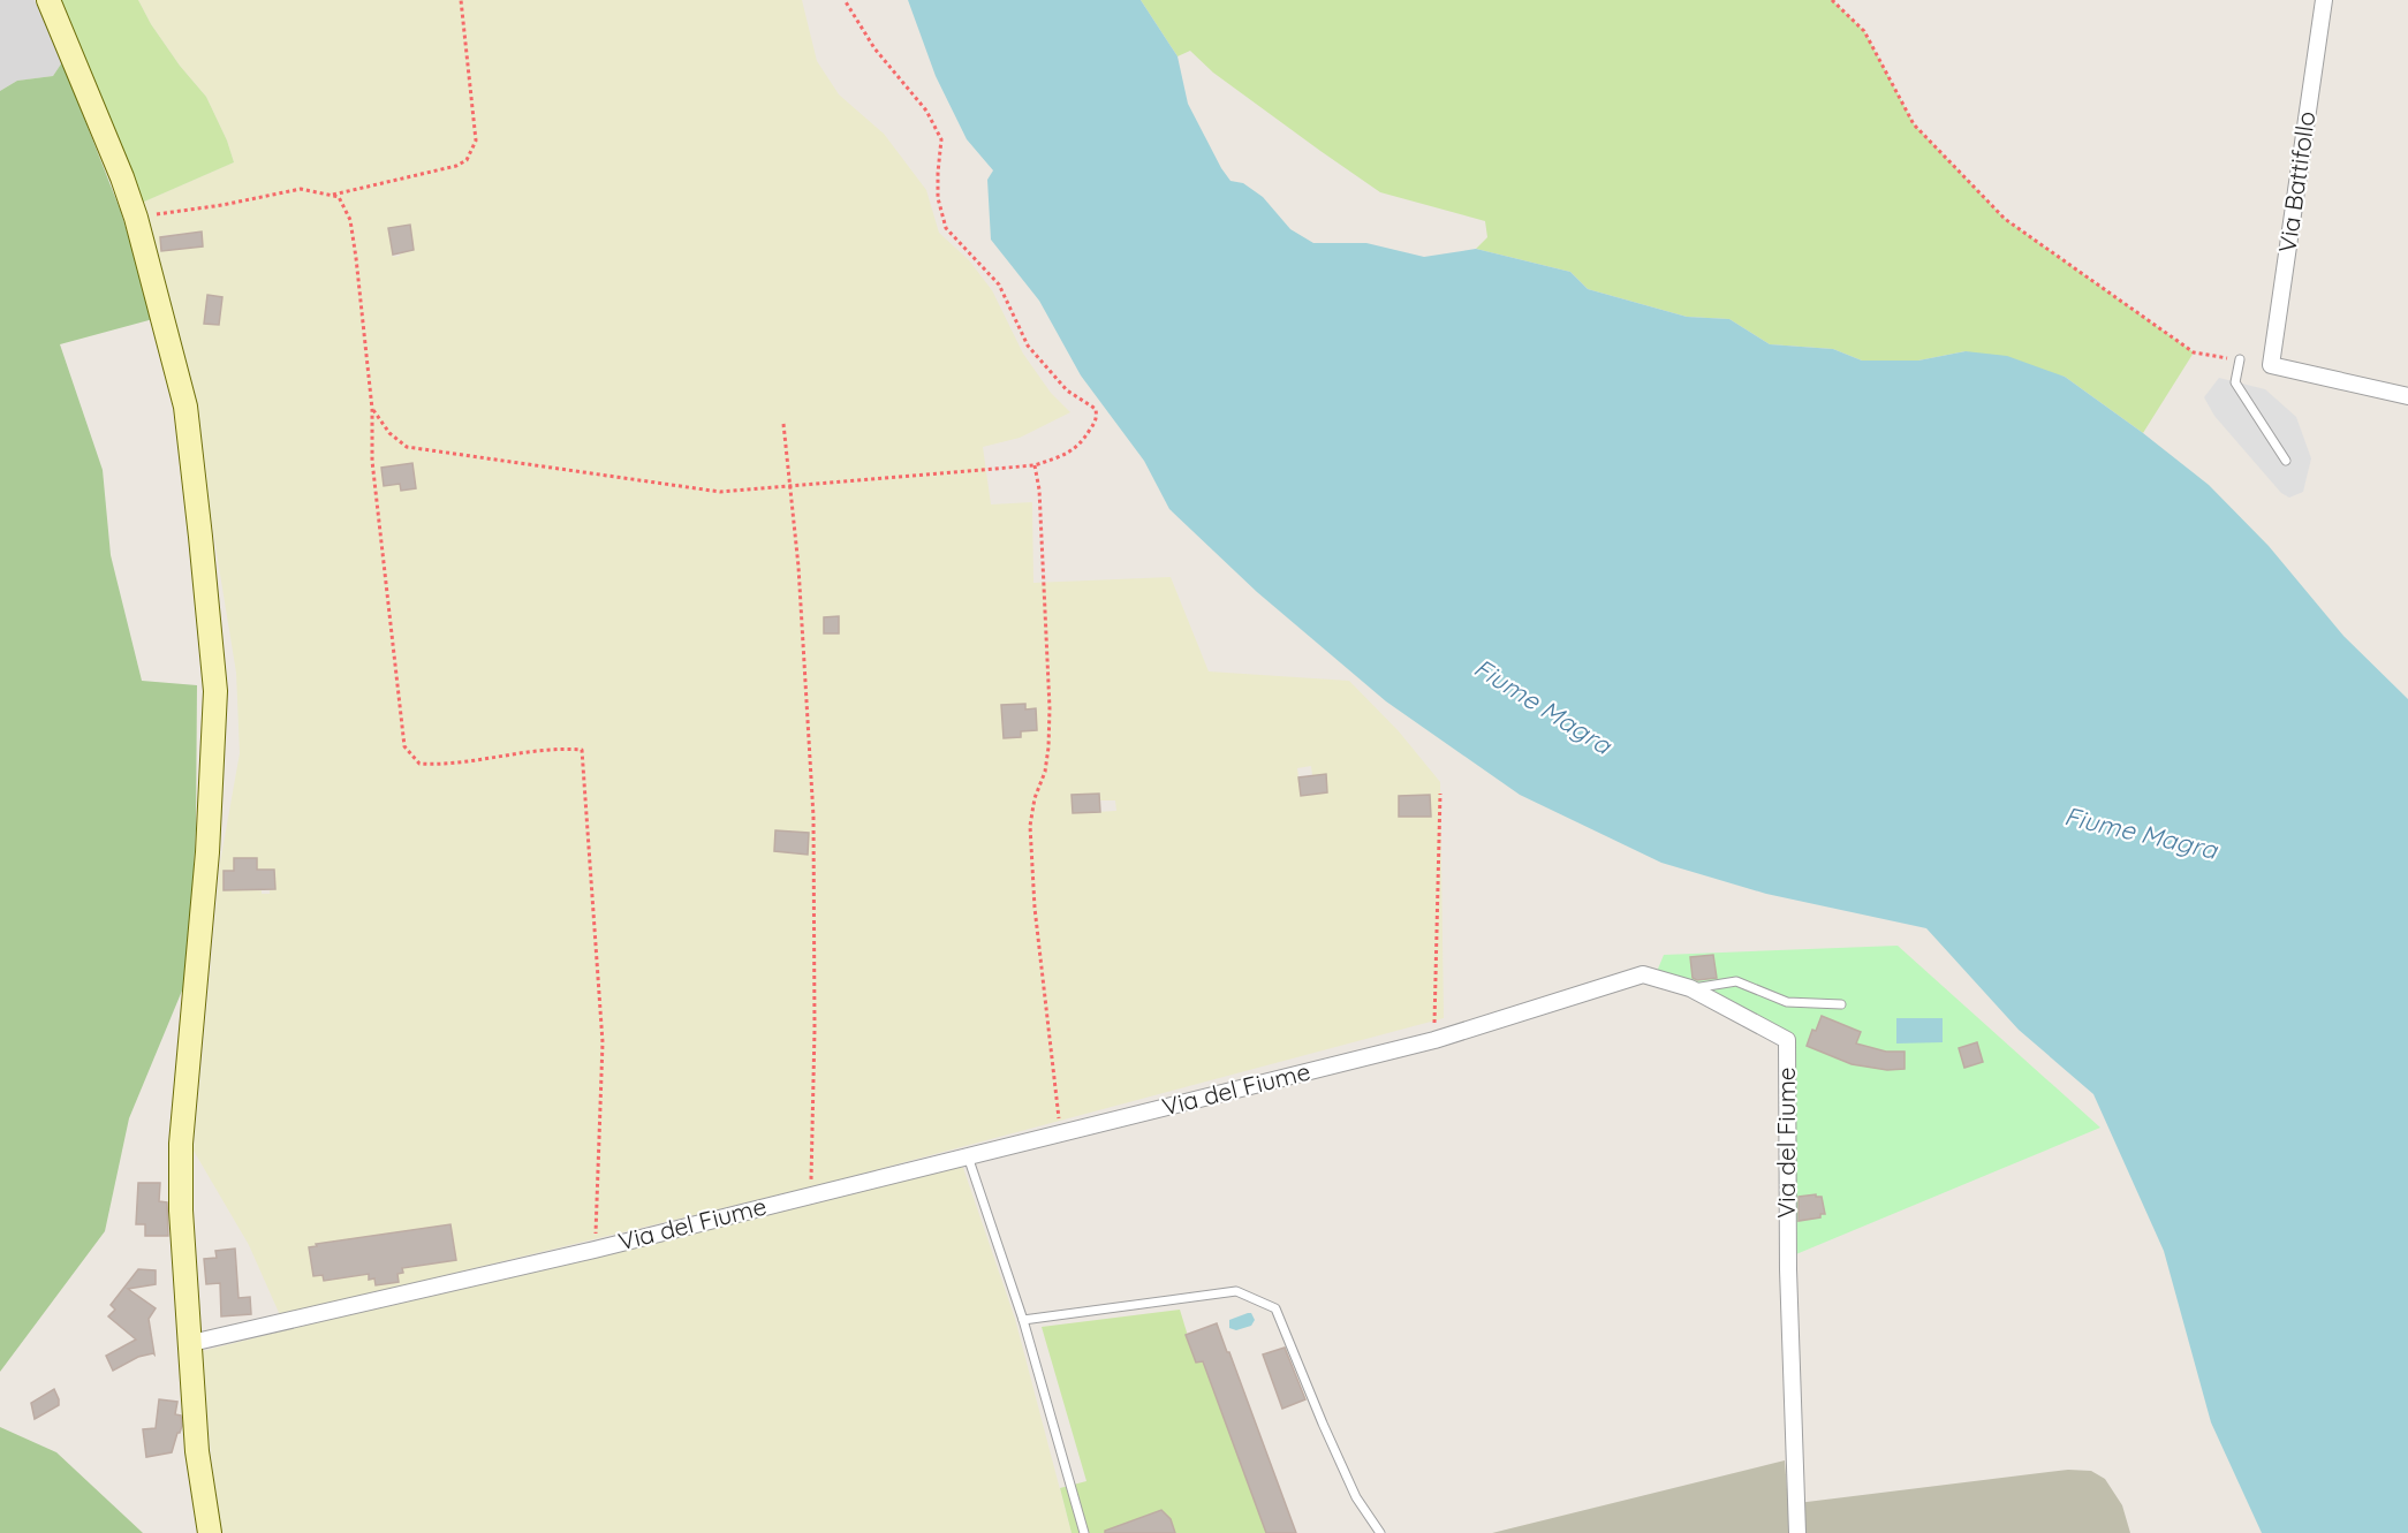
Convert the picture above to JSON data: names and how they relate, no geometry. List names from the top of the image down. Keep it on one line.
{"streets":{"street":["Via Battifollo","Via del Fiume"]},"water":["Fiume Magra"]}
